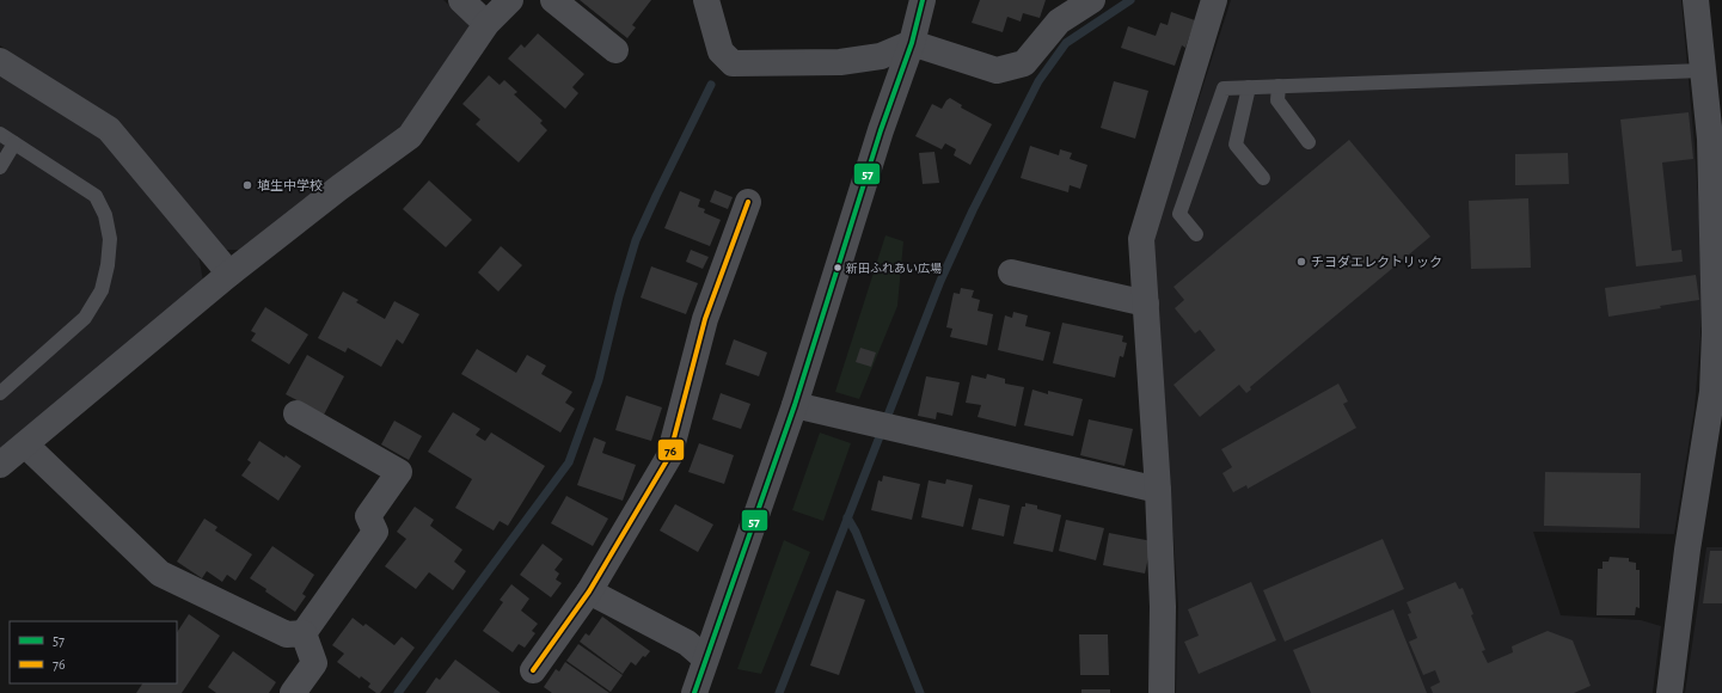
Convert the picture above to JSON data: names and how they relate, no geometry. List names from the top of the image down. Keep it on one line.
{"places":["埴生中学校","チヨダエレクトリック","新田ふれあい広場"],"lines":["transit line 57","transit line 76"],"legend":["57","76"]}
